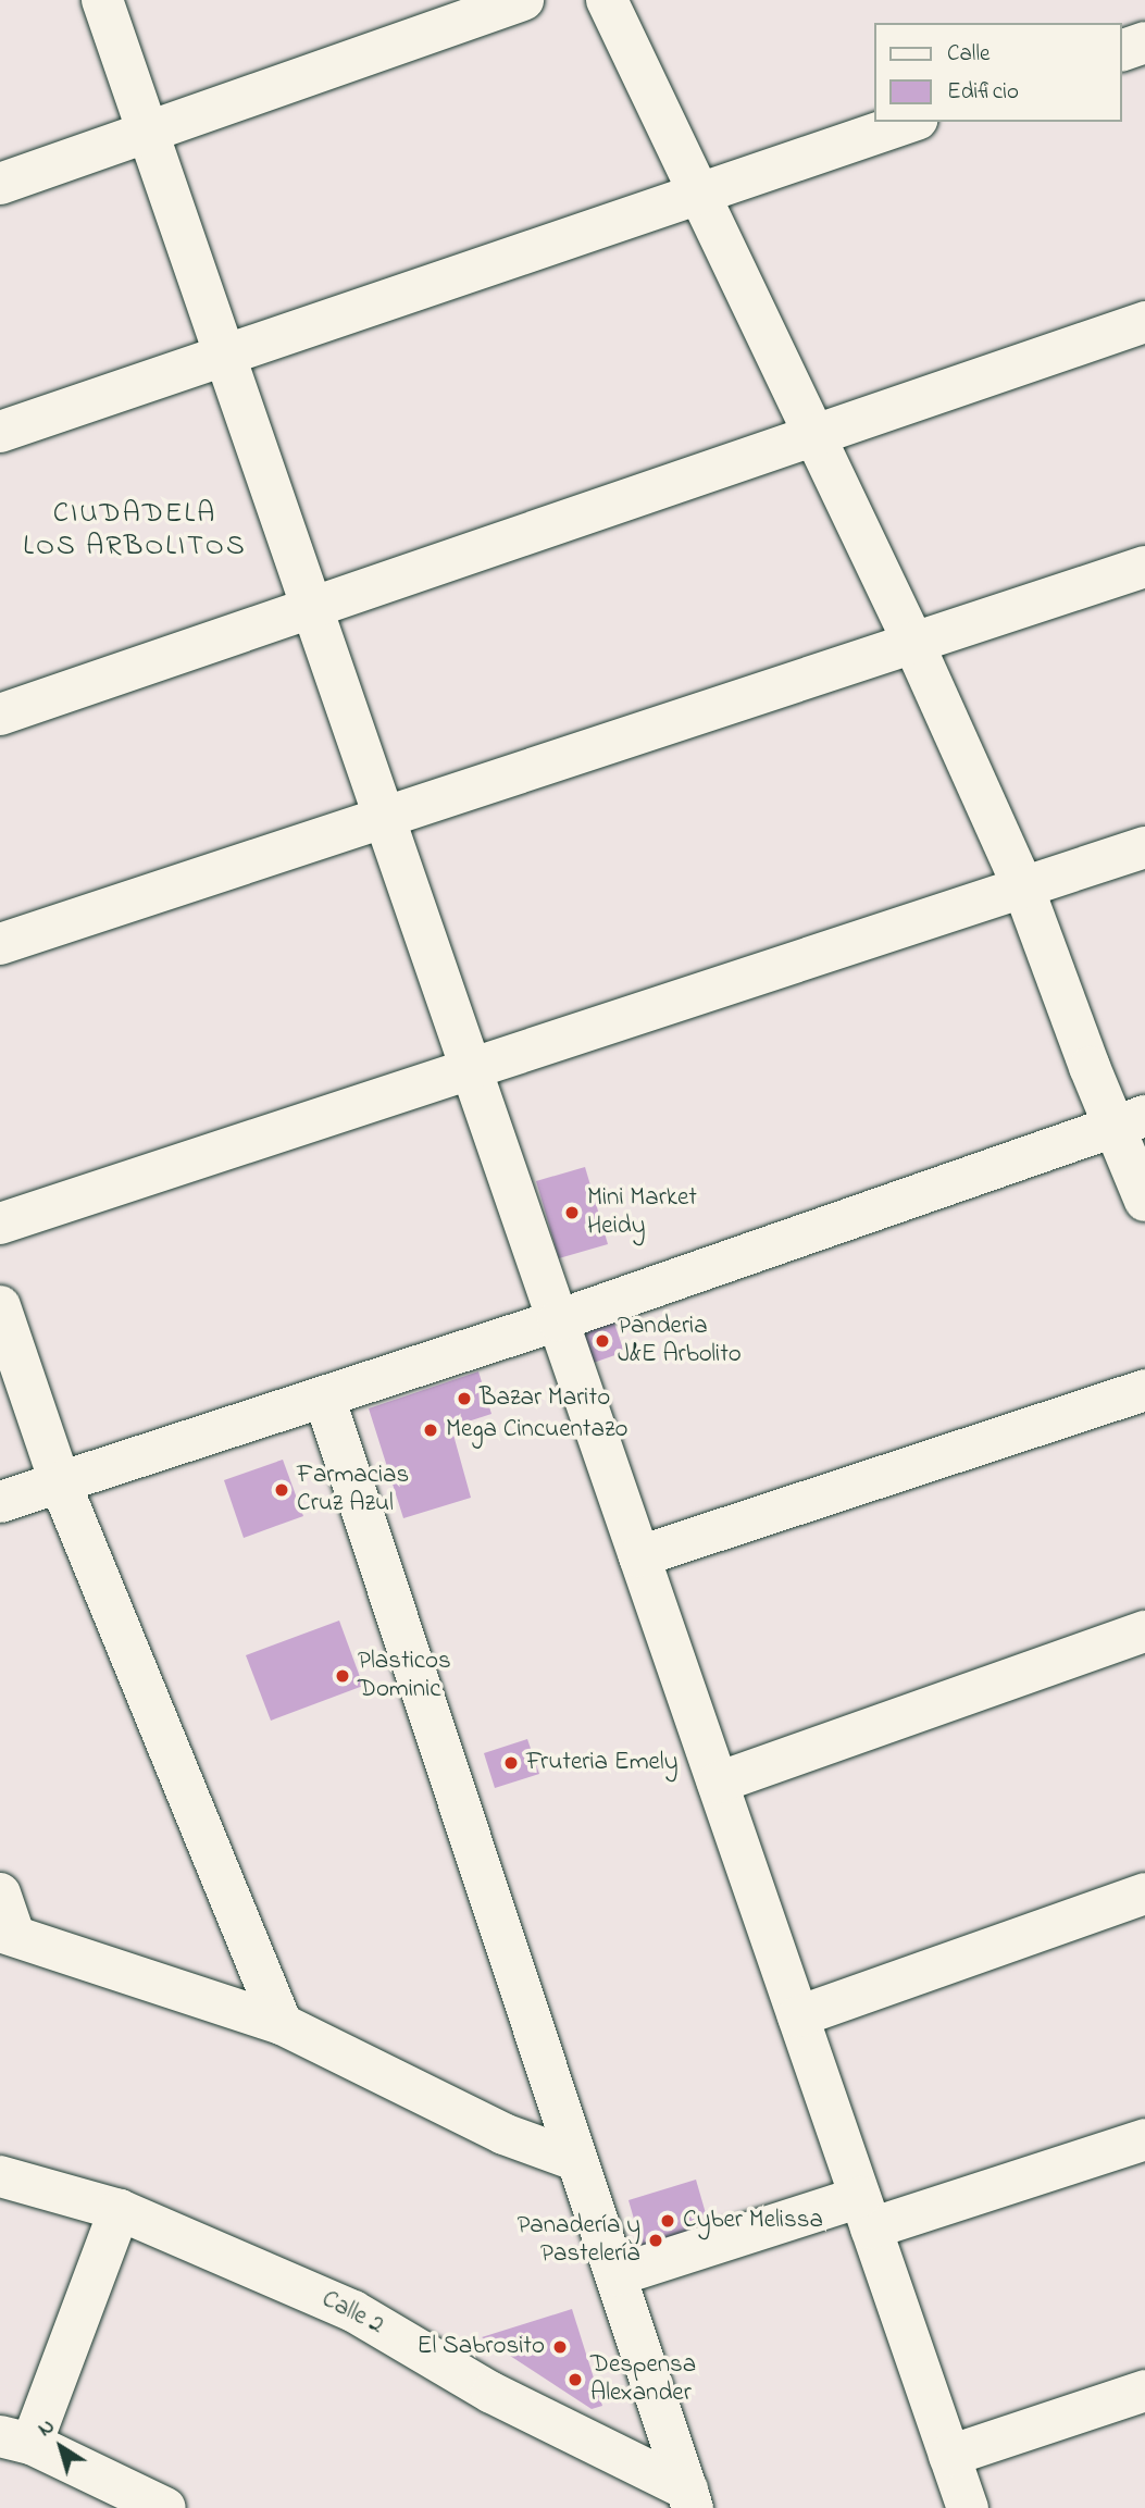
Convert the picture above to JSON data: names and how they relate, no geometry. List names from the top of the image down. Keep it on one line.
{"streets":{"street":["Calle 2"]},"districts":["CIUDADELA LOS ARBOLITOS"],"places":["Mini Market Heidy","Panderia J&E Arbolito","Bazar Marito","Mega Cincuentazo","Farmacias Cruz Azul","Plasticos Dominic","Fruteria Emely","Cyber Melissa","Panadería y Pastelería","El Sabrosito","Despensa Alexander"],"legend":["Calle","Edificio"],"north":"top left"}
